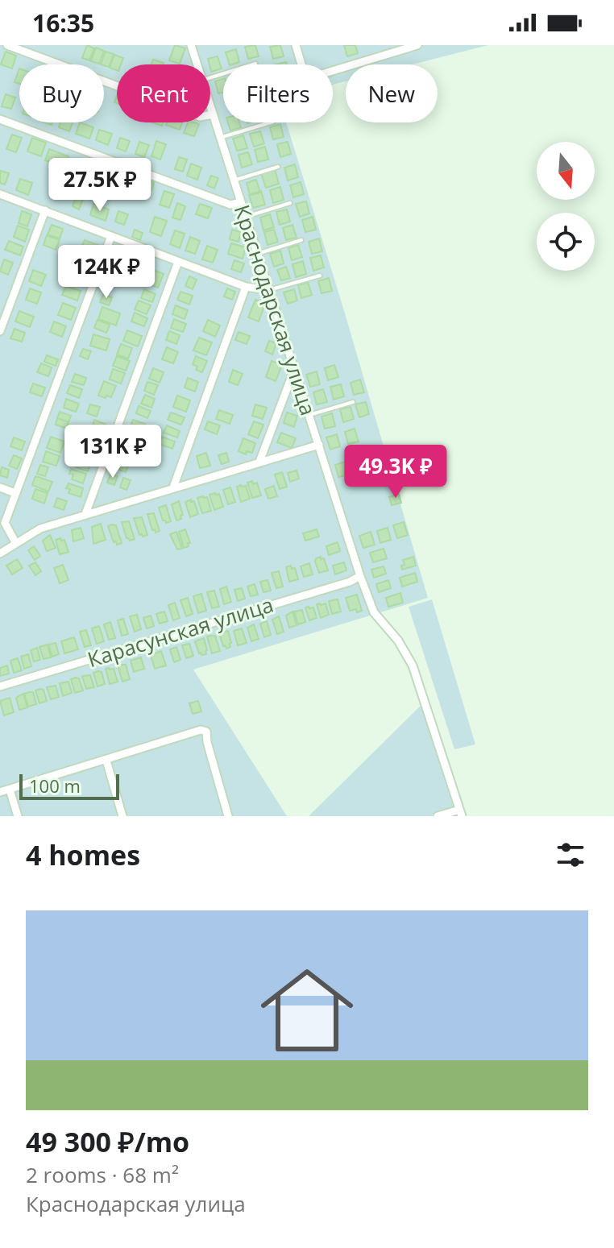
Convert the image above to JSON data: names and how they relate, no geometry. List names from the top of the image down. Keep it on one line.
{"streets":{"street":["Краснодарская улица","Карасунская улица"]},"crossings":[["Краснодарская улица","Карасунская улица"]],"scale_bar":"100 m","north":"bottom","page":{"status":"16:35","chip":["Buy","Rent","Filters","New"],"price":["27.5K ₽","124K ₽","131K ₽","49.3K ₽"],"scale":"100 m","heading":"4 homes","list":[{"name":"49 300 ₽/mo","note":"2 rooms · 68 m² · Краснодарская улица"}]}}
